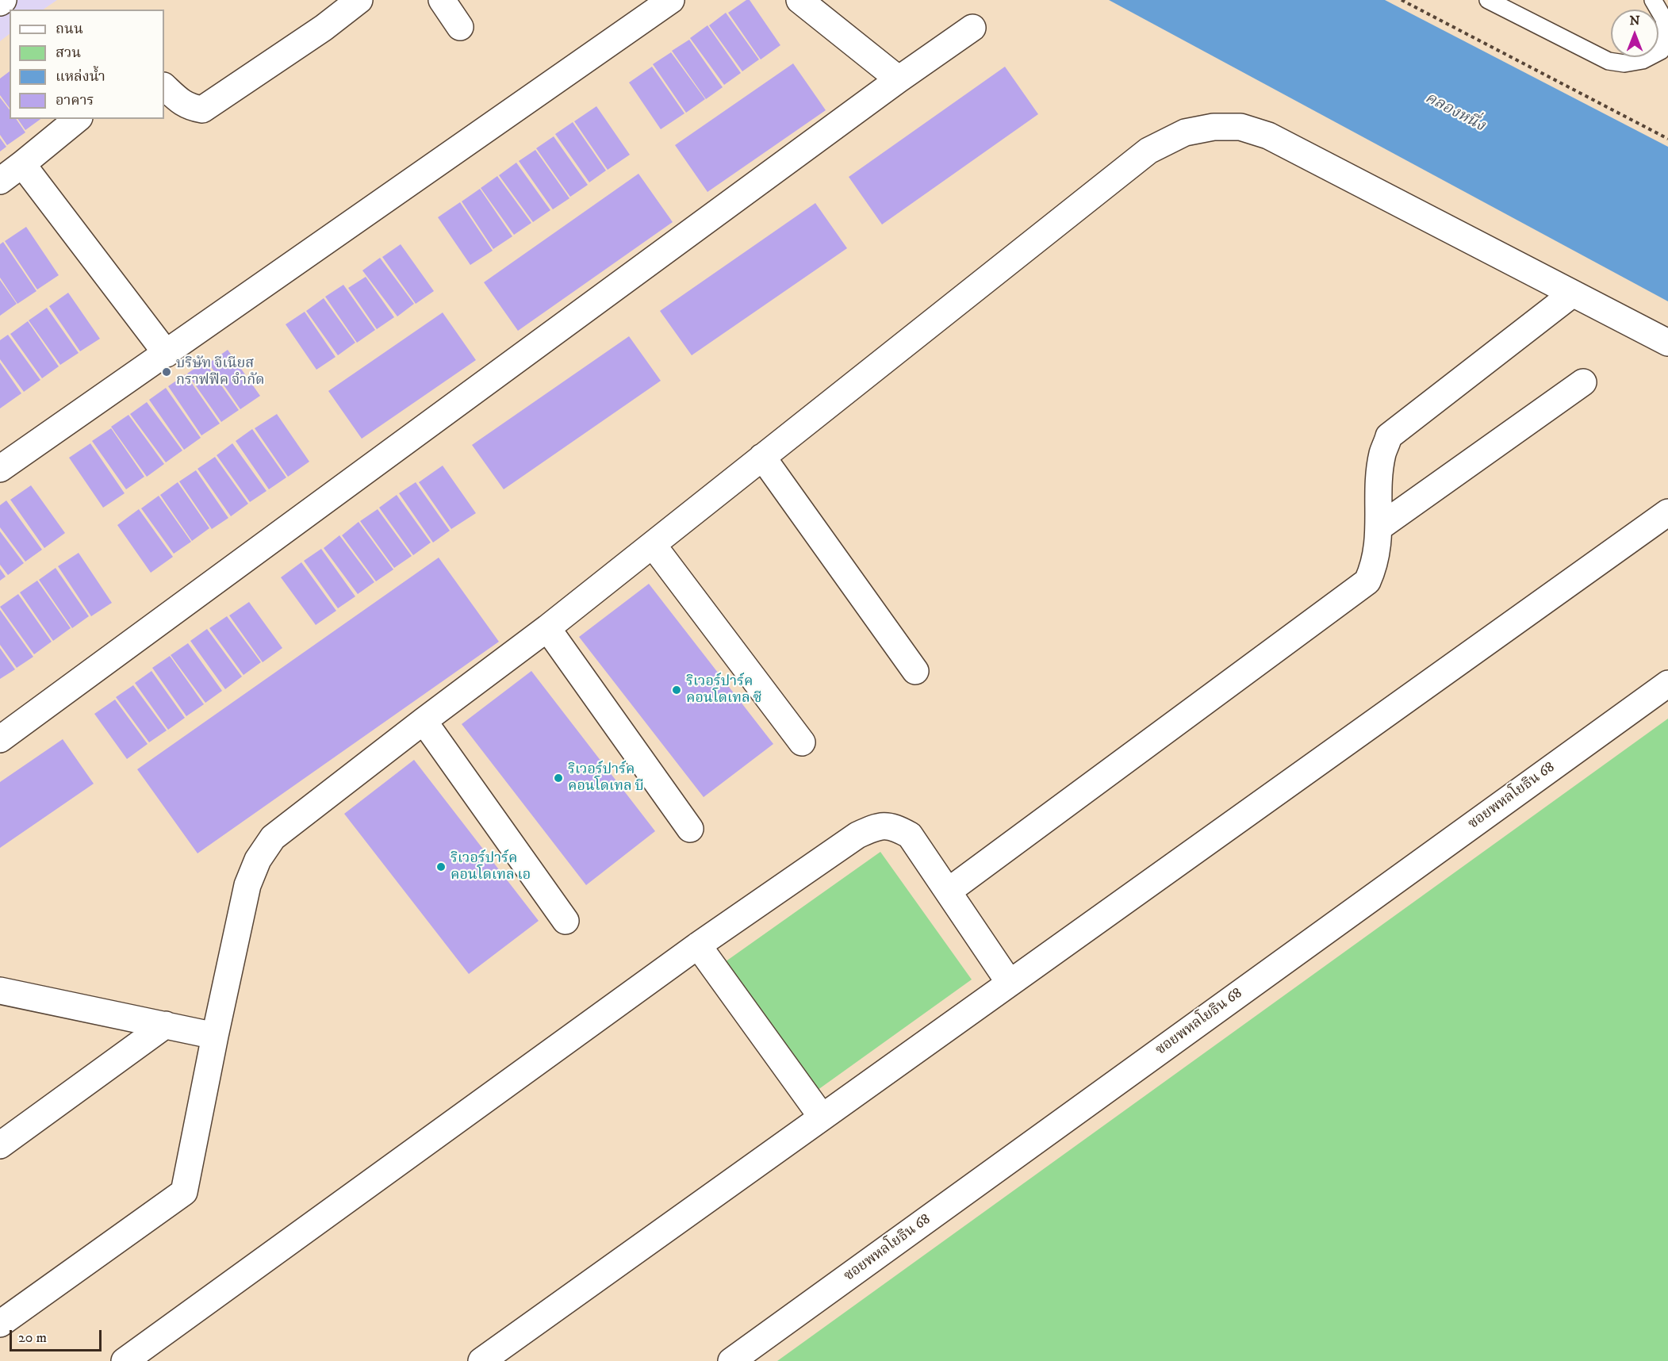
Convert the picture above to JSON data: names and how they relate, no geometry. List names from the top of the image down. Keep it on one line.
{"streets":{"street":["ซอยพหลโยธิน 68"]},"water":["คลองหนึ่ง"],"places":["บริษัท จีเนียส กราฟฟิค จำกัด","ริเวอร์ปาร์ค คอนโดเทล ซี","ริเวอร์ปาร์ค คอนโดเทล บี","ริเวอร์ปาร์ค คอนโดเทล เอ"],"legend":["ถนน","สวน","แหล่งน้ำ","อาคาร"],"scale_bar":"20 m","north":"top"}
